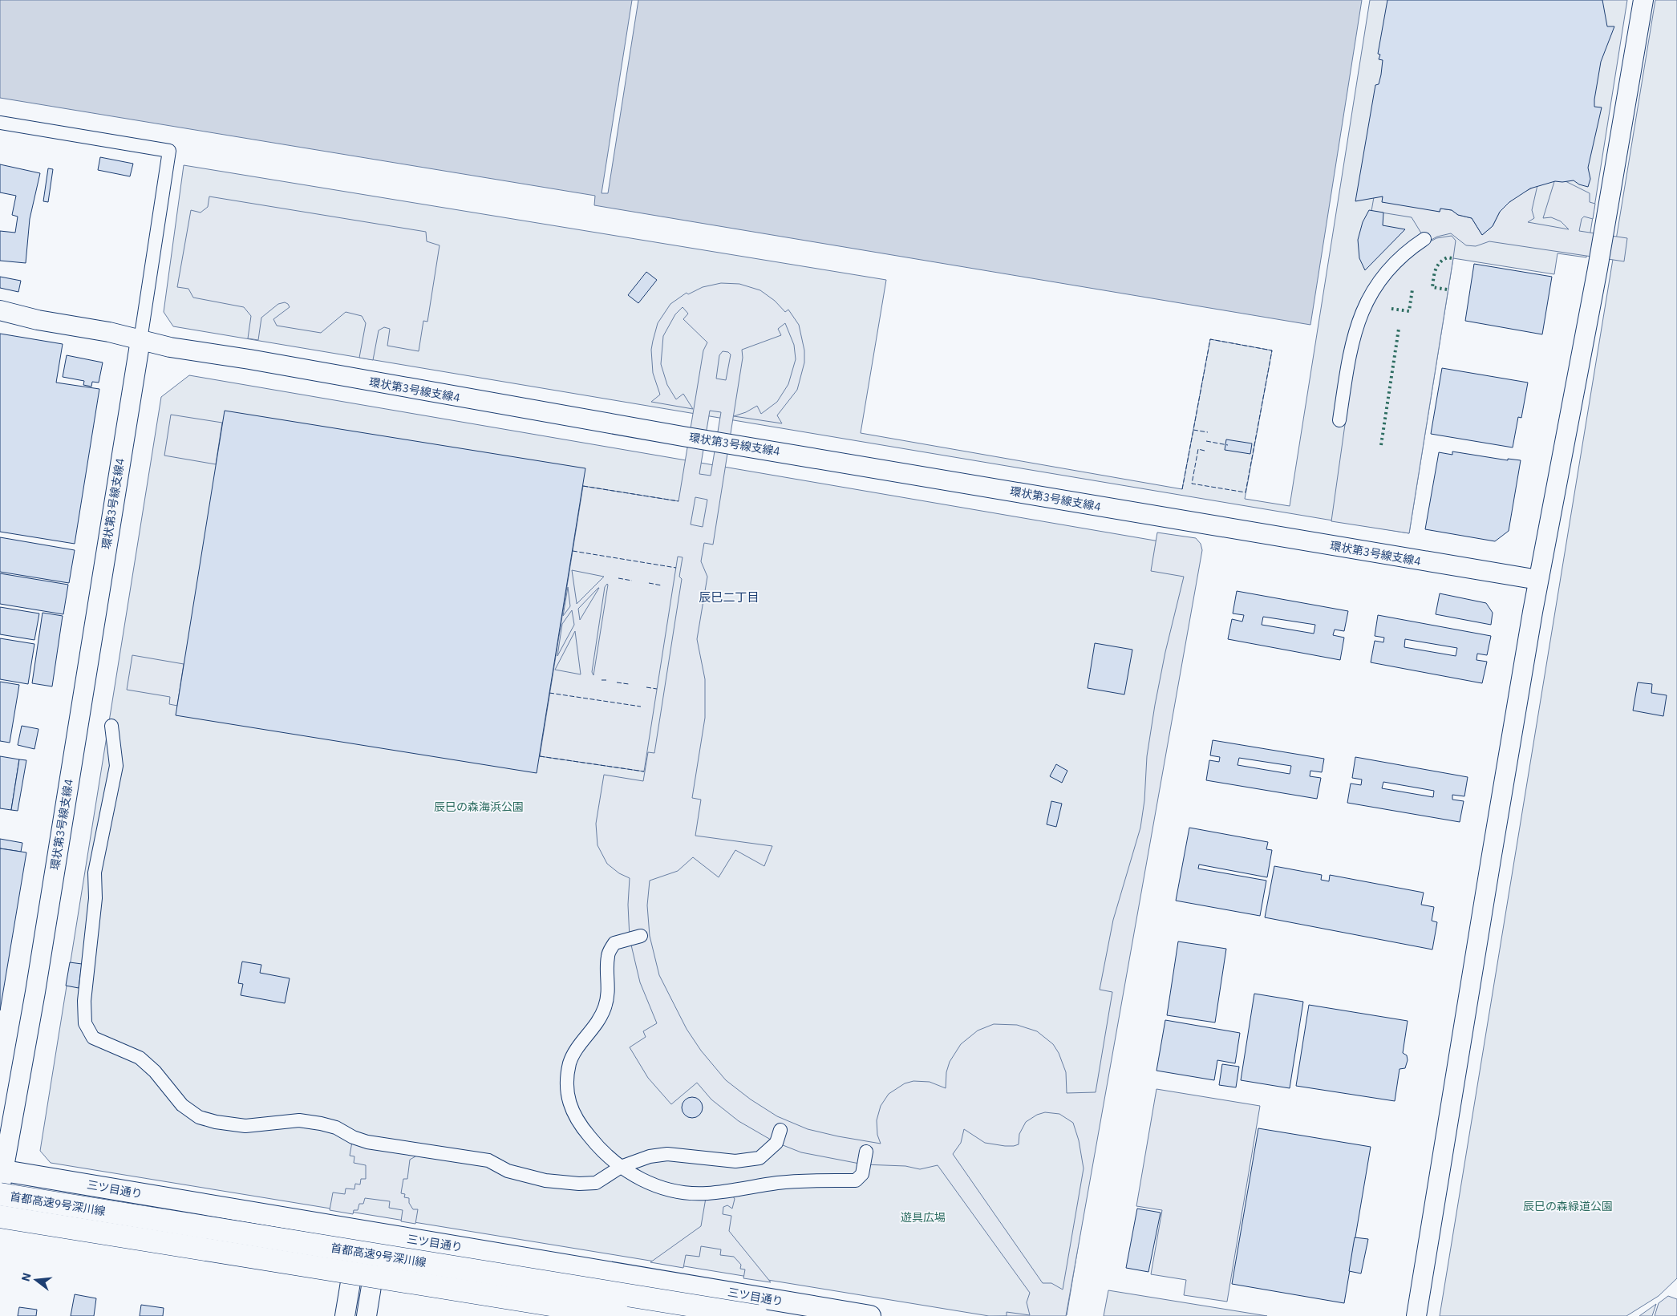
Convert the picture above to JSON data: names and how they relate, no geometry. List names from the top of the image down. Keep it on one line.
{"streets":{"highway":["首都高速9号深川線"],"main road":["三ツ目通り"],"street":["環状第3号線支線4"]},"crossings":[["環状第3号線支線4","三ツ目通り"]],"districts":["辰巳二丁目"],"parks":["辰巳の森海浜公園","辰巳の森緑道公園","遊具広場"],"north":"left"}
